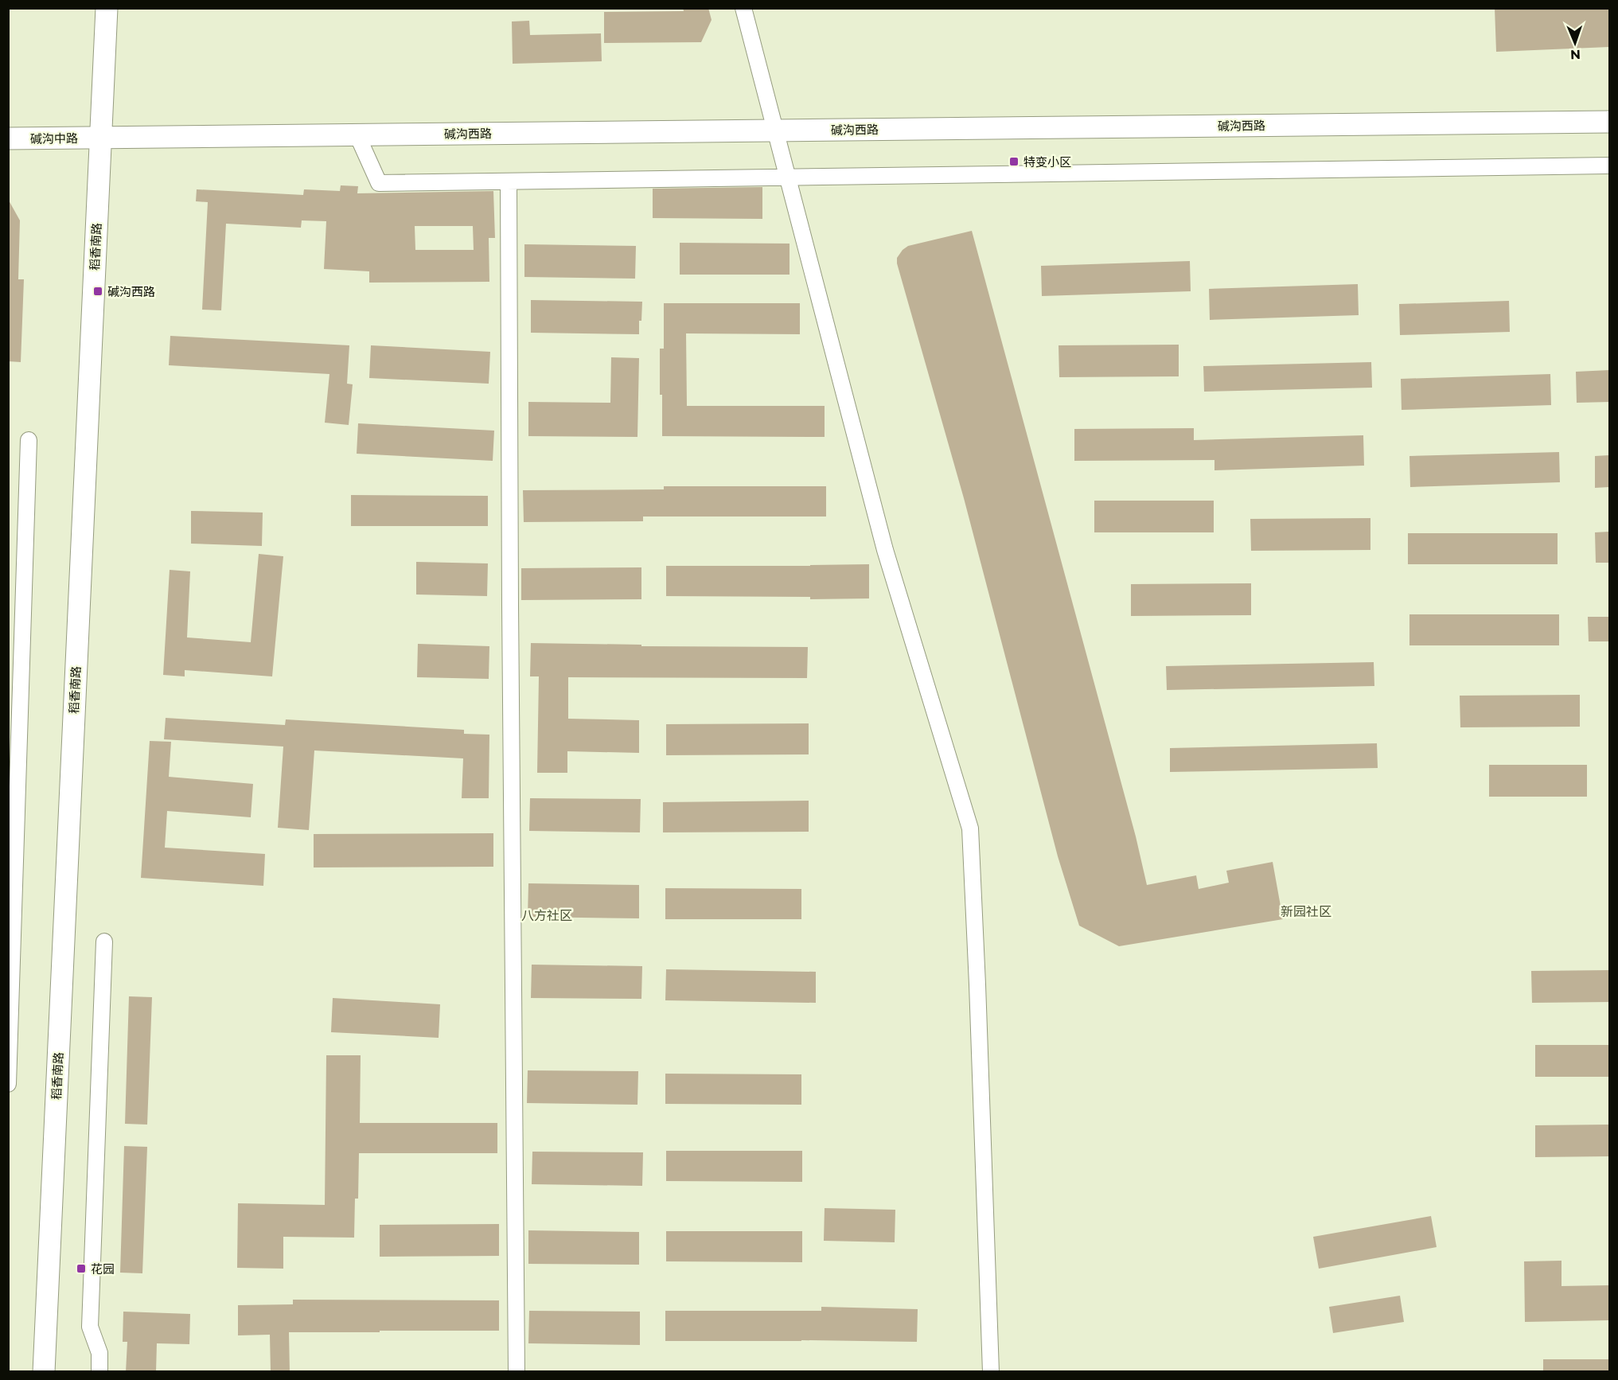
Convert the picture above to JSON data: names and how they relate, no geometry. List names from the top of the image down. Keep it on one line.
{"streets":{"street":["碱沟西路","碱沟中路","稻香南路"]},"crossings":[["碱沟西路","碱沟中路"],["碱沟西路","稻香南路"],["碱沟中路","稻香南路"]],"districts":["新园社区","八方社区"],"places":{"transit":["特变小区","碱沟西路","花园"]},"north":"bottom"}
